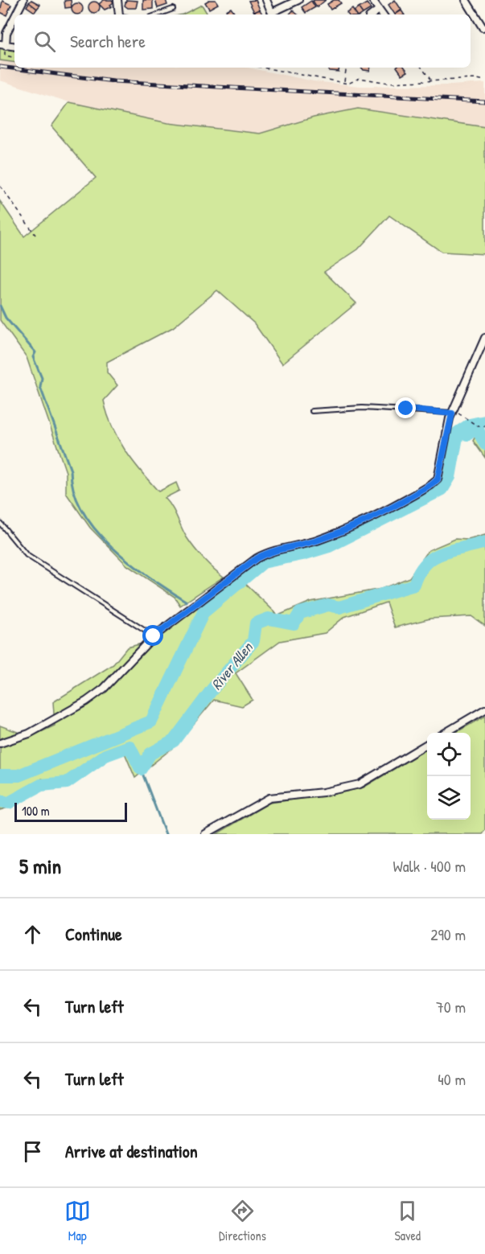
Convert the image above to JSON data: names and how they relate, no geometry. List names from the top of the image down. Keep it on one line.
{"water":["River Allen"],"scale_bar":"100 m","page":{"search":"Search here","scale":"100 m","heading":["5 min","Walk · 400 m"],"list":[["Continue","290 m"],["Turn left","70 m"],["Turn left","40 m"],"Arrive at destination"],"nav":["Map","Directions","Saved"]}}
